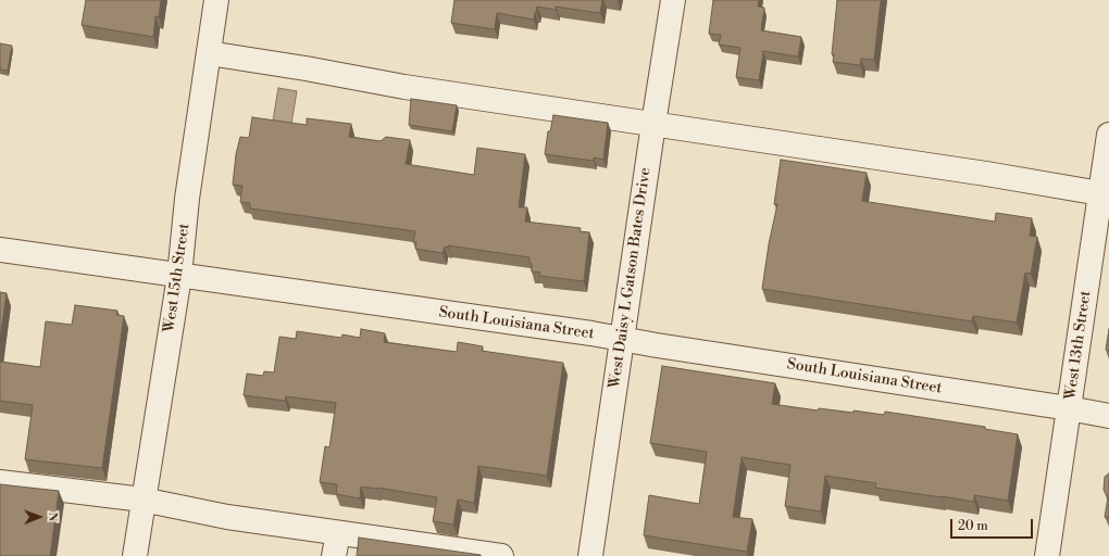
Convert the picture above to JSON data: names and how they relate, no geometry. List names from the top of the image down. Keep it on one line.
{"streets":{"street":["West 15th Street","West Daisy L Gatson Bates Drive","South Louisiana Street","West 13th Street"]},"crossings":[["West 15th Street","South Louisiana Street"],["West Daisy L Gatson Bates Drive","South Louisiana Street"],["South Louisiana Street","West 13th Street"]],"scale_bar":"20 m","north":"right"}
